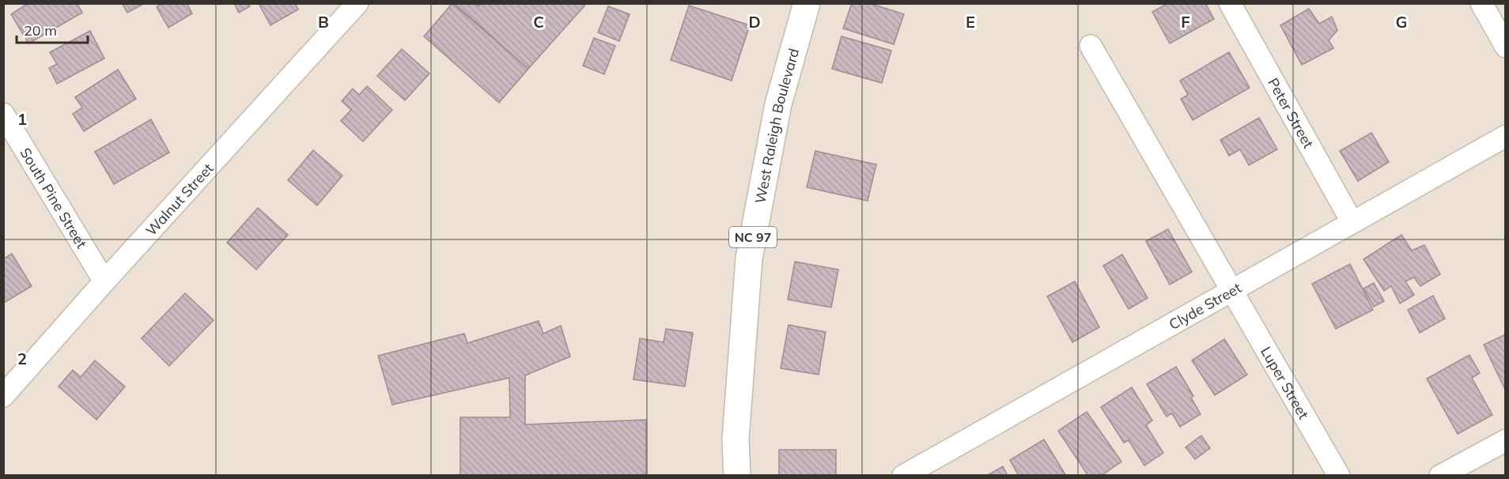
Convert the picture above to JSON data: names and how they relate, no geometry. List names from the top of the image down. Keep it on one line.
{"streets":{"main road":["West Raleigh Boulevard","NC 97"],"street":["Peter Street","South Pine Street","Walnut Street","Clyde Street","Luper Street"]},"crossings":[["Peter Street","Clyde Street"],["South Pine Street","Walnut Street"],["Clyde Street","Luper Street"]],"scale_bar":"20 m","grid":{"columns":["B","C","D","E","F","G"],"rows":["1","2"]}}
